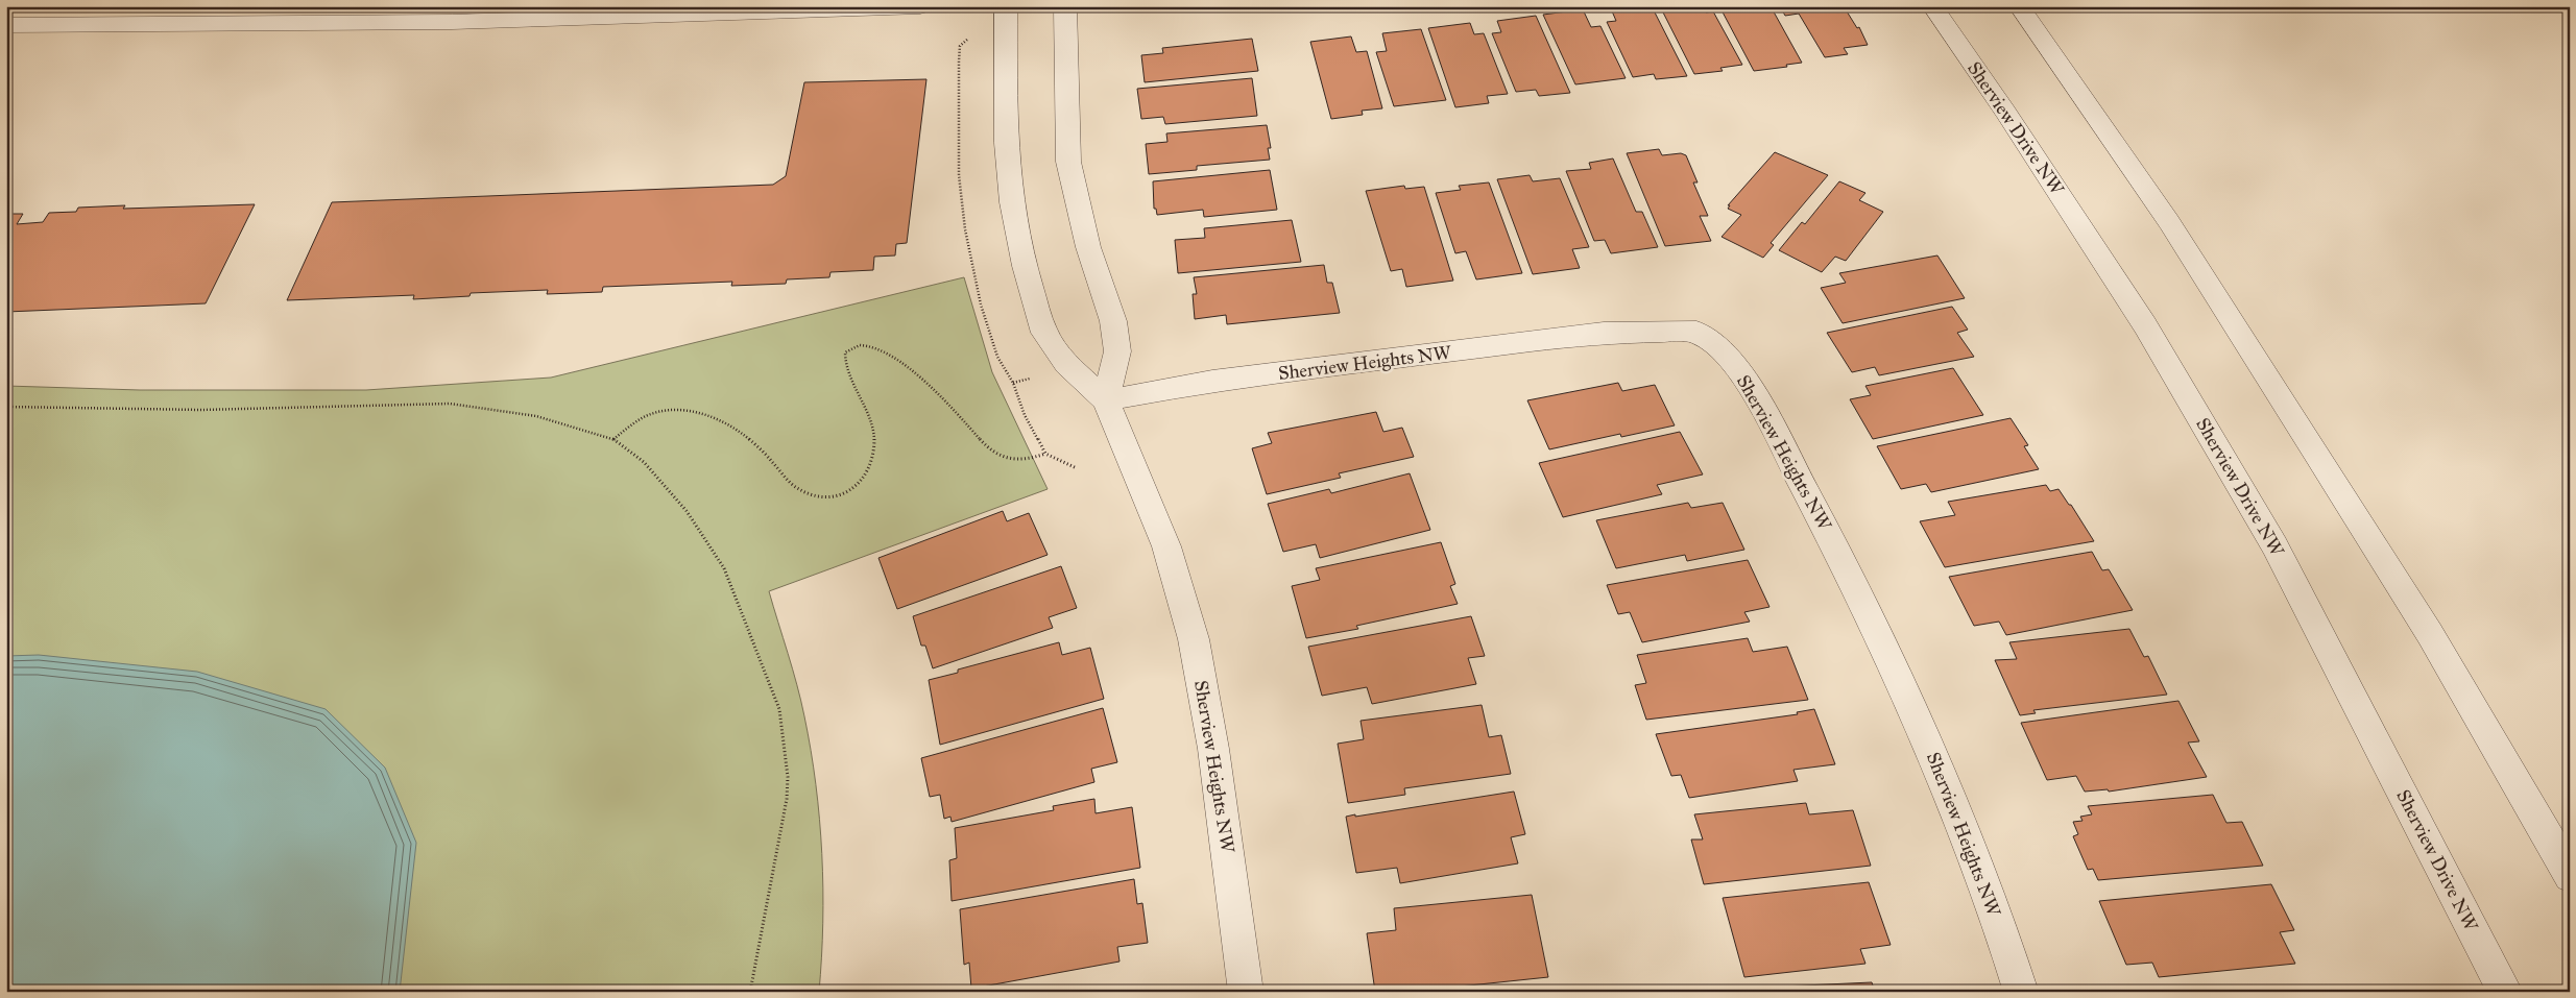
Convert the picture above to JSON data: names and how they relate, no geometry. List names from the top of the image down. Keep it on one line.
{"streets":{"street":["Sherview Drive NW","Sherview Heights NW"]}}
